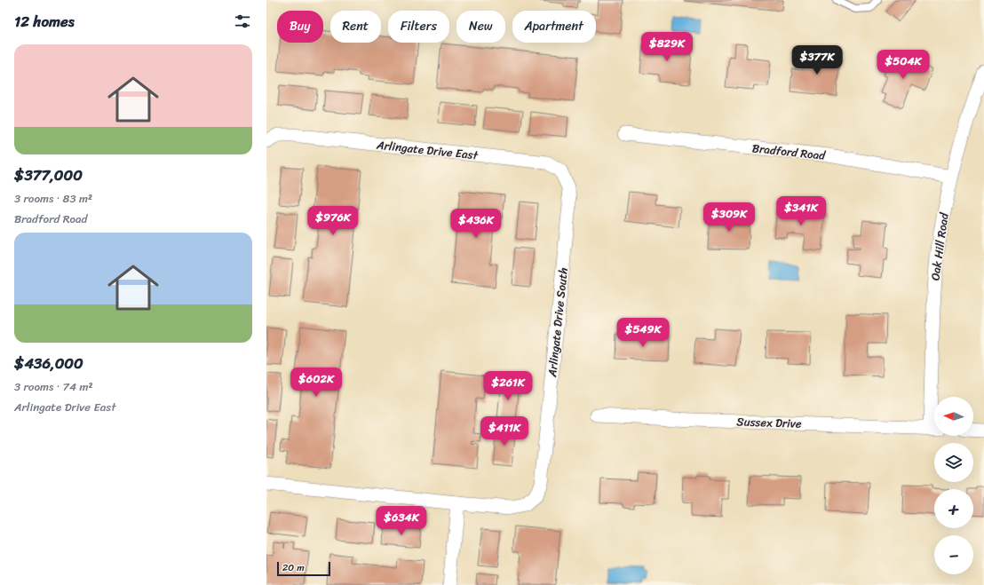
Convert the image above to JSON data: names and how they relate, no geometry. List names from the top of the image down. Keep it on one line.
{"streets":{"street":["Arlingate Drive East","Bradford Road","Oak Hill Road","Arlingate Drive South","Sussex Drive"]},"crossings":[["Arlingate Drive East","Arlingate Drive South"],["Bradford Road","Oak Hill Road"]],"scale_bar":"20 m","north":"left","page":{"heading":"12 homes","chip":["Buy","Rent","Filters","New","Apartment"],"price":["$829K","$377K","$504K","$341K","$309K","$976K","$436K","$549K","$602K","$261K","$411K","$634K"],"list":[{"name":"$377,000","note":"3 rooms · 83 m² · Bradford Road"},{"name":"$436,000","note":"3 rooms · 74 m² · Arlingate Drive East"}],"map_buttons":["+","−"],"scale":"20 m"}}
